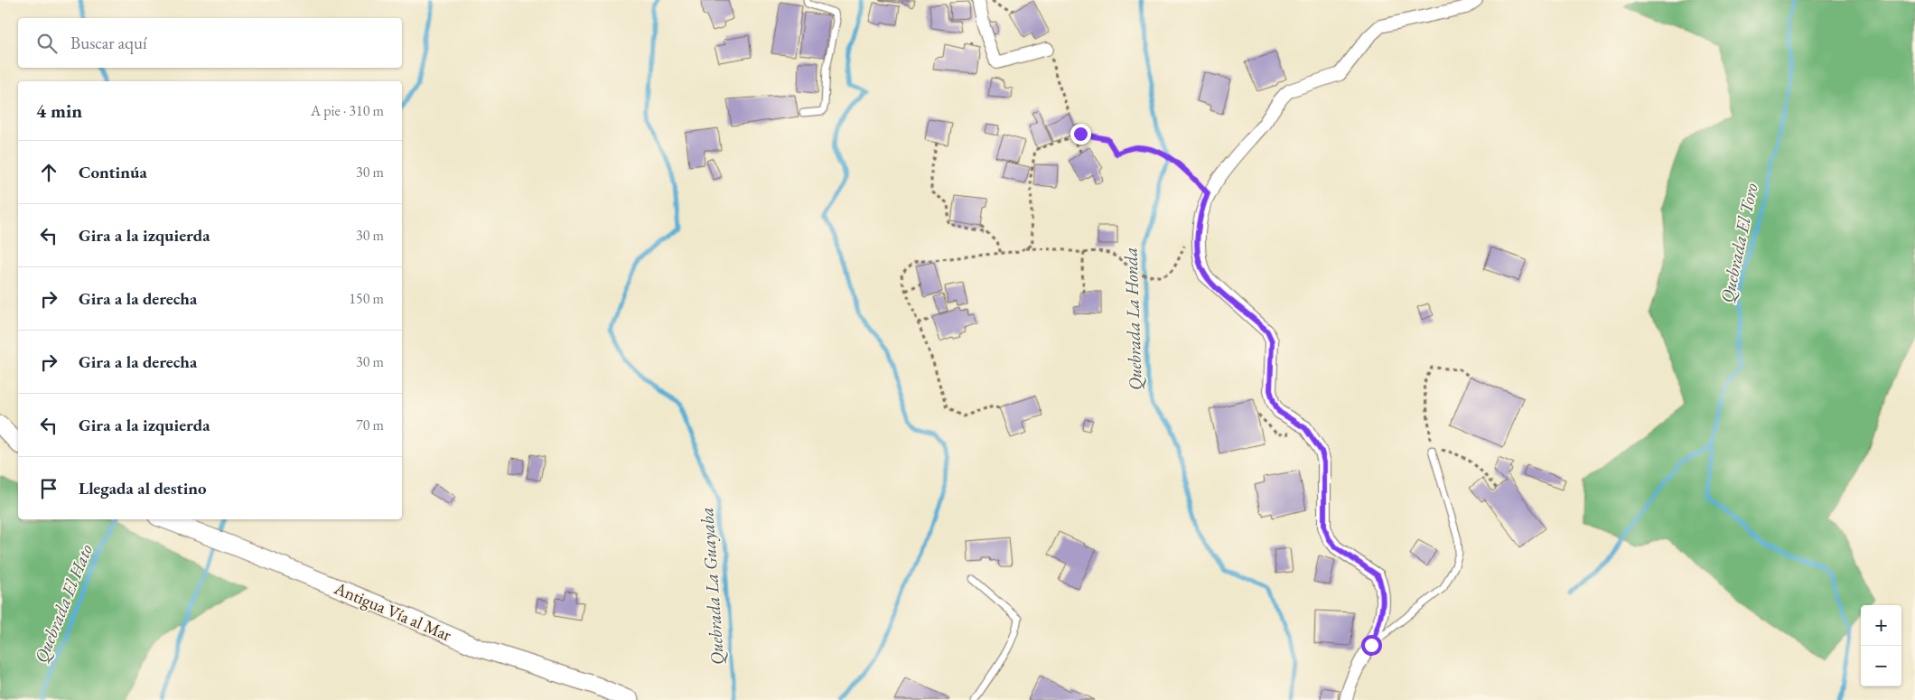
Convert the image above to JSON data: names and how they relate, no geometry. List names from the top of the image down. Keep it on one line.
{"streets":{"main road":["Antigua Vía al Mar"]},"water":["Quebrada El Toro","Quebrada La Honda","Quebrada La Guayaba","Quebrada El Hato"],"page":{"search":"Buscar aquí","heading":["4 min","A pie · 310 m"],"list":[["Continúa","30 m"],["Gira a la izquierda","30 m"],["Gira a la derecha","150 m"],["Gira a la derecha","30 m"],["Gira a la izquierda","70 m"],"Llegada al destino"],"map_buttons":["+","−"]}}
